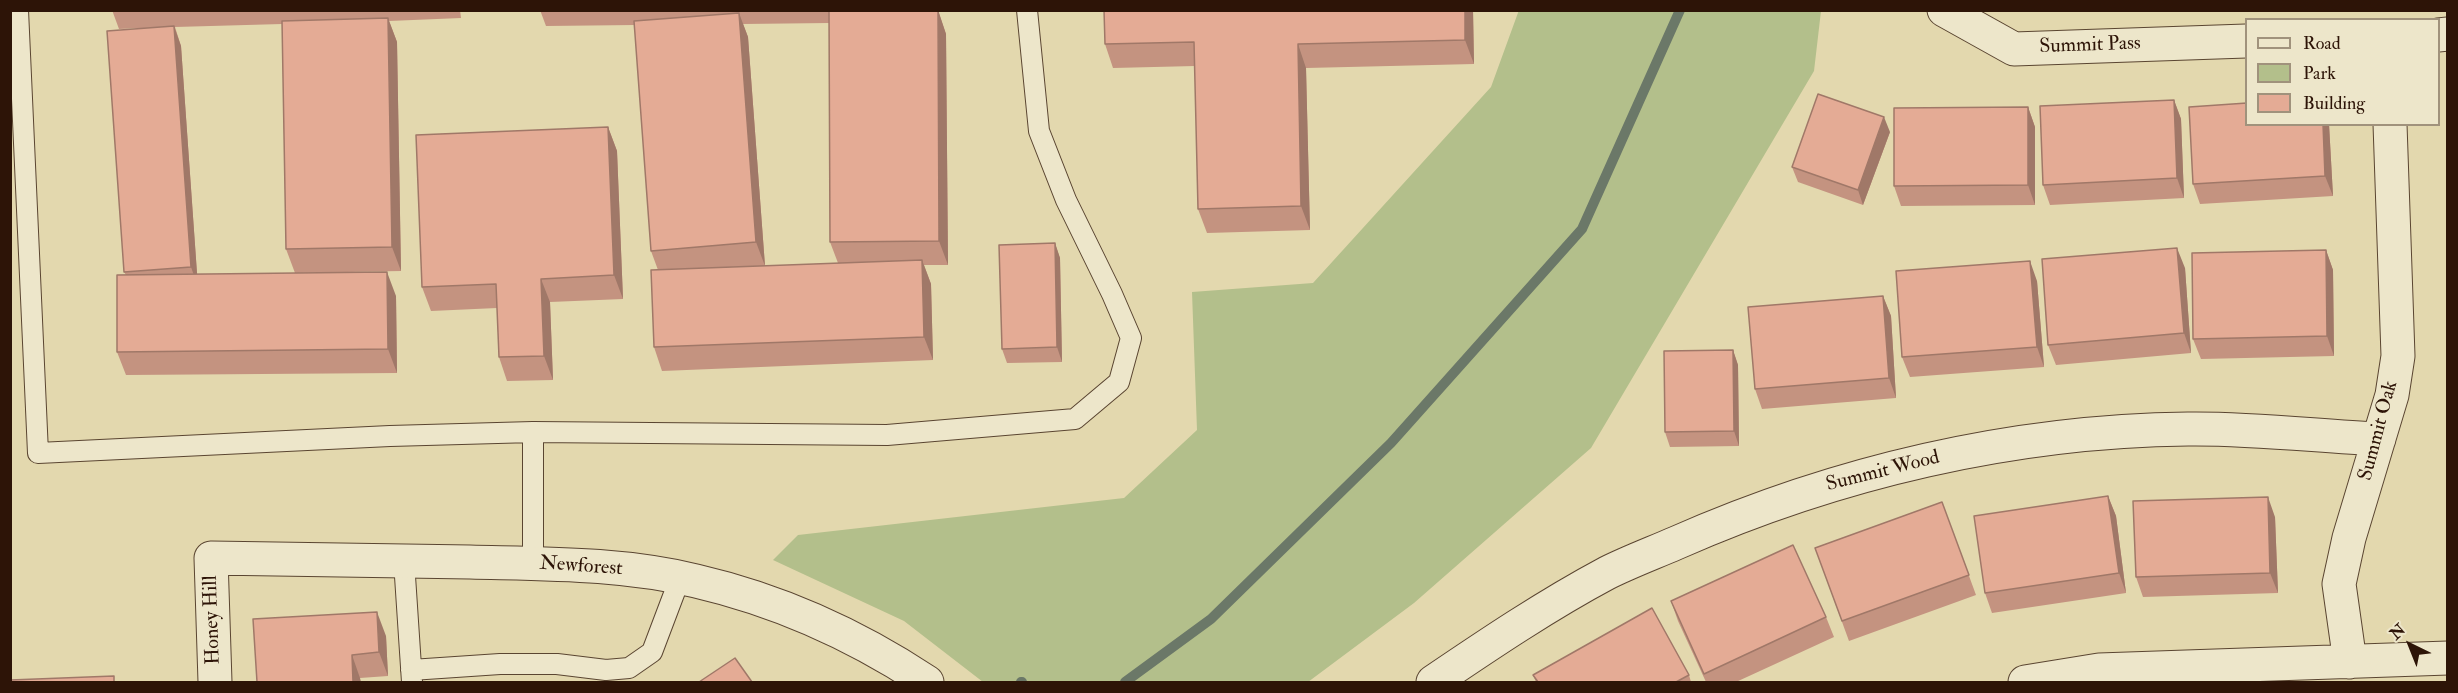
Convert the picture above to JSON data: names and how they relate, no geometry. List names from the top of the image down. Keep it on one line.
{"streets":{"street":["Summit Pass","Summit Oak","Summit Wood","Newforest","Honey Hill"]},"crossings":[["Summit Oak","Summit Wood"],["Newforest","Honey Hill"]],"legend":["Road","Park","Building"],"north":"top left"}
